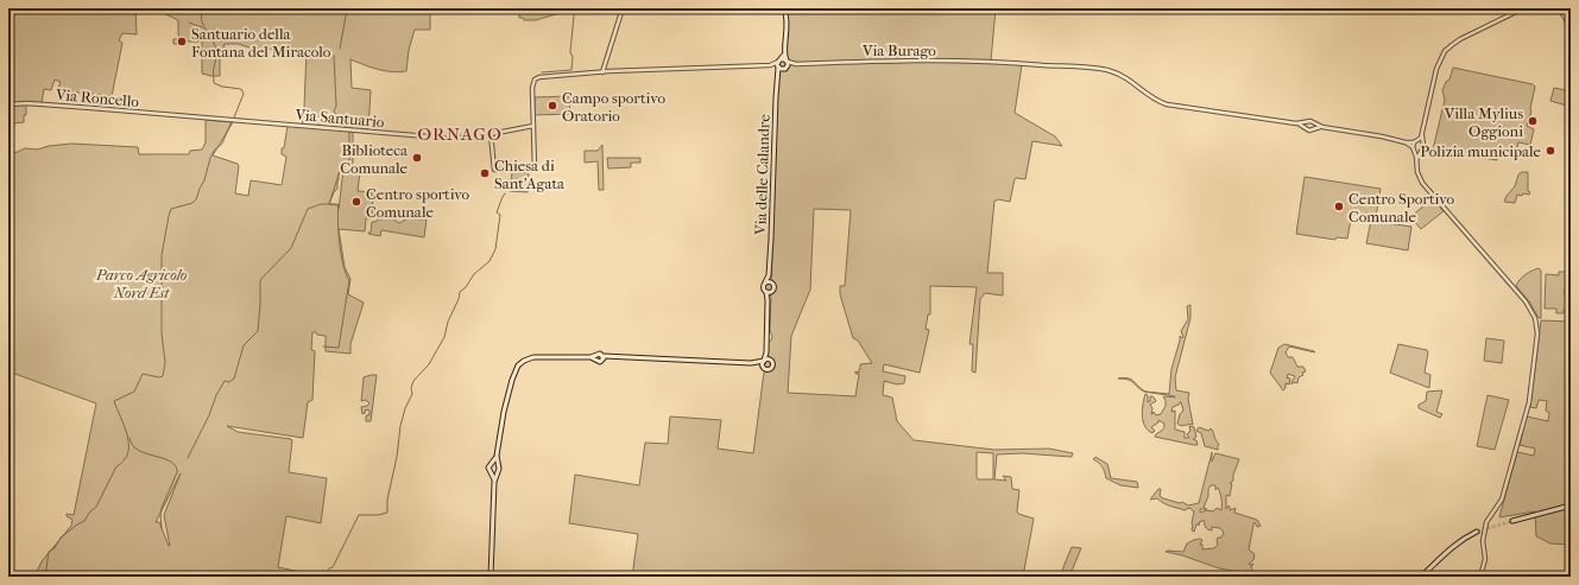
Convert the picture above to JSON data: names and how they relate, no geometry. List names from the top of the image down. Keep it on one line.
{"streets":{"main road":["Via Burago","Via delle Calandre"],"street":["Via Roncello","Via Santuario"]},"crossings":[["Via Roncello","Via Santuario"]],"districts":["ORNAGO"],"parks":["Parco Agricolo Nord Est"],"places":["Santuario della Fontana del Miracolo","Campo sportivo Oratorio","Villa Mylius Oggioni","Polizia municipale","Biblioteca Comunale","Chiesa di Sant'Agata","Centro sportivo Comunale","Centro Sportivo Comunale"]}
